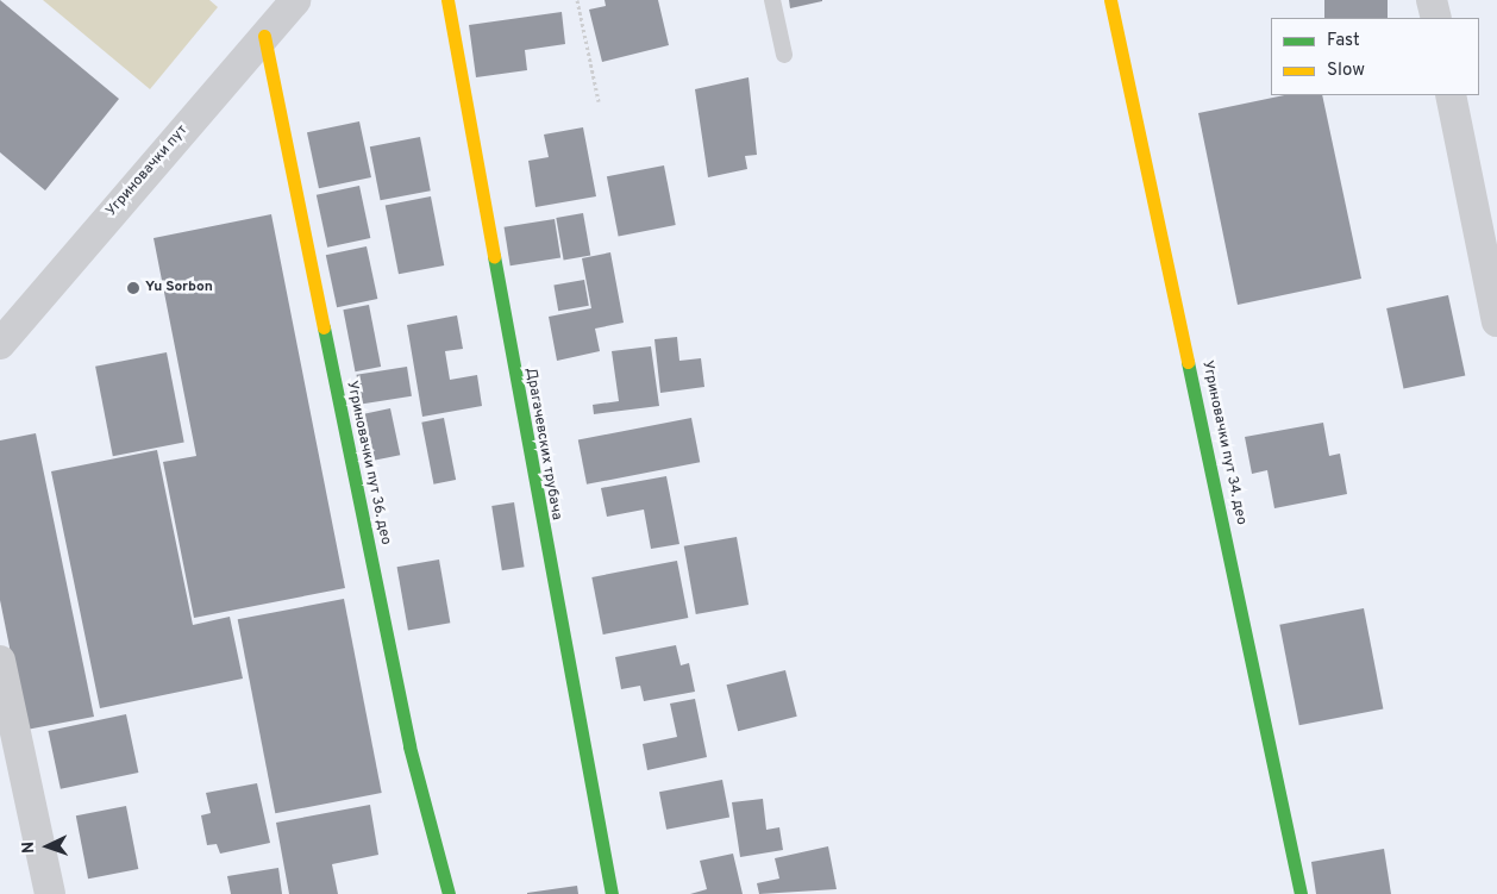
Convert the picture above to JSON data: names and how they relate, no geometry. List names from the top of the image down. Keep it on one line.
{"streets":{"street":["Угриновачки пут","Угриновачки пут 34. део","Драгачевских трубача","Угриновачки пут 36. део"]},"crossings":[["Угриновачки пут","Угриновачки пут 36. део"]],"places":["Yu Sorbon"],"legend":["Fast","Slow"],"north":"left"}
